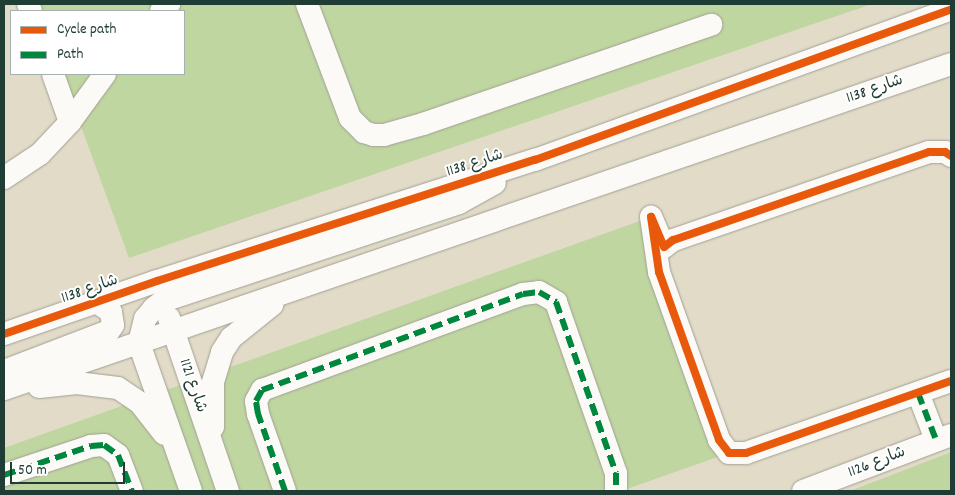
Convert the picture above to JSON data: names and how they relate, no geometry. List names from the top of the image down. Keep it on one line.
{"streets":{"street":["شارع 1138","شارع 1121","شارع 1126"]},"crossings":[["شارع 1138","شارع 1121"]],"legend":["Cycle path","Path"],"scale_bar":"50 m"}
